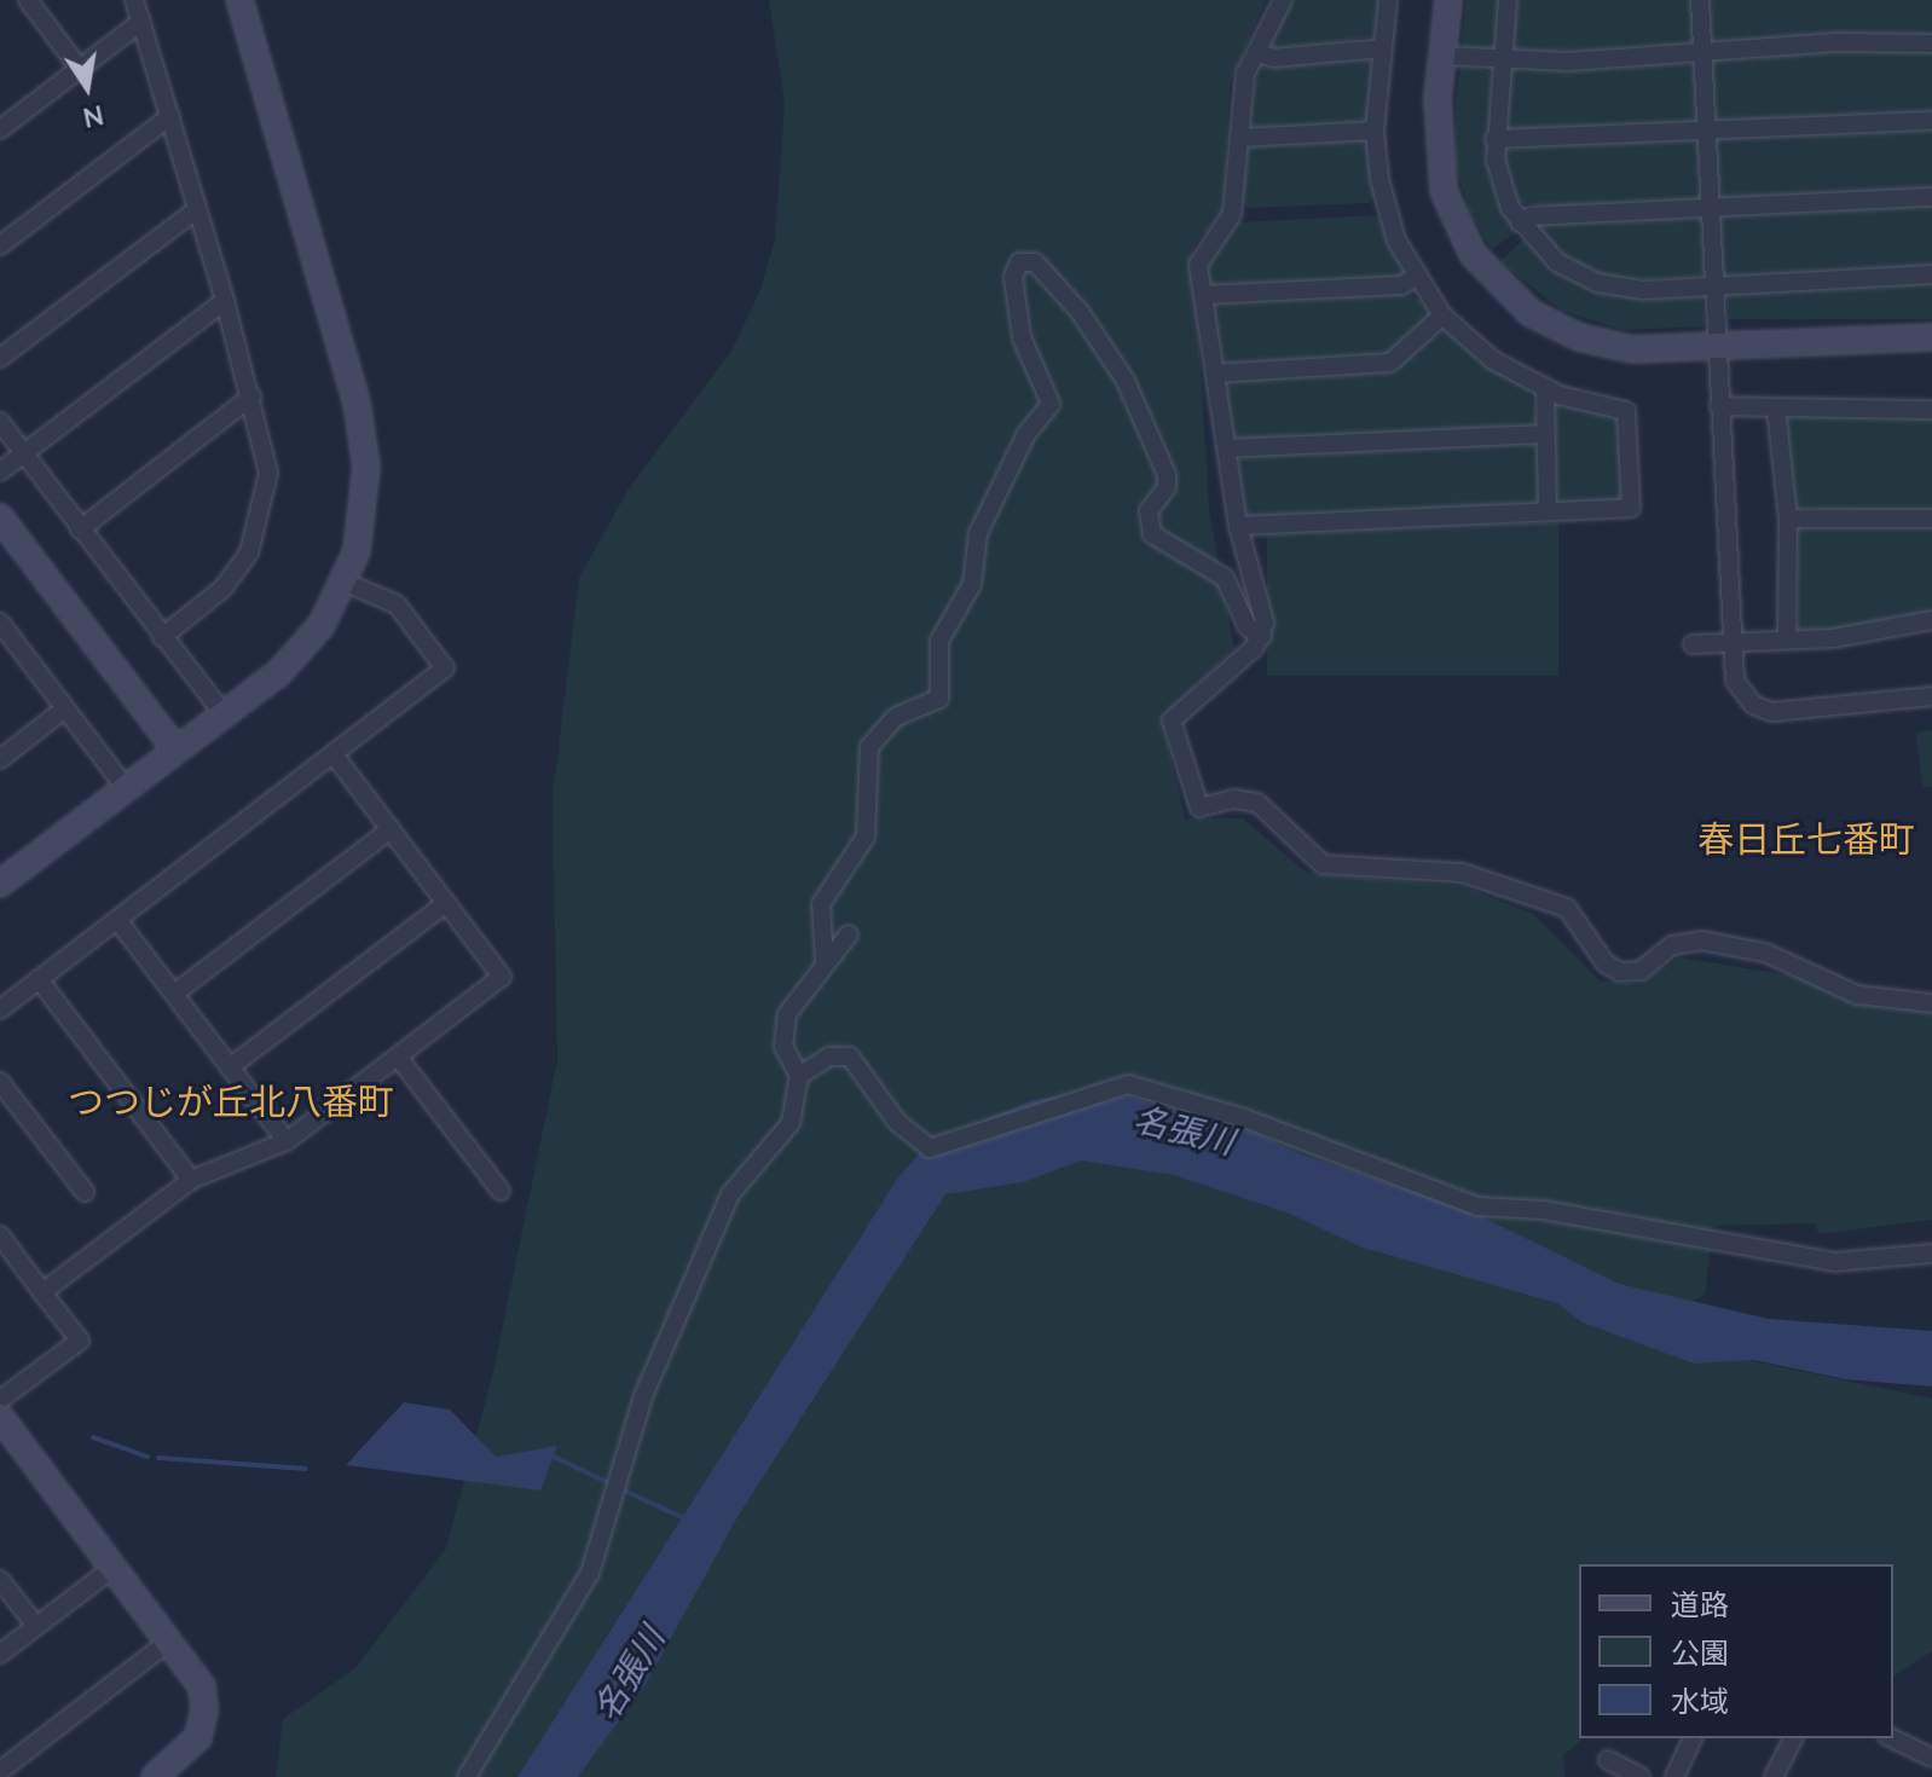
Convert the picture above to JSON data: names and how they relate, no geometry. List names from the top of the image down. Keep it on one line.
{"districts":["春日丘七番町","つつじが丘北八番町"],"water":["名張川"],"legend":["道路","公園","水域"],"north":"bottom"}
